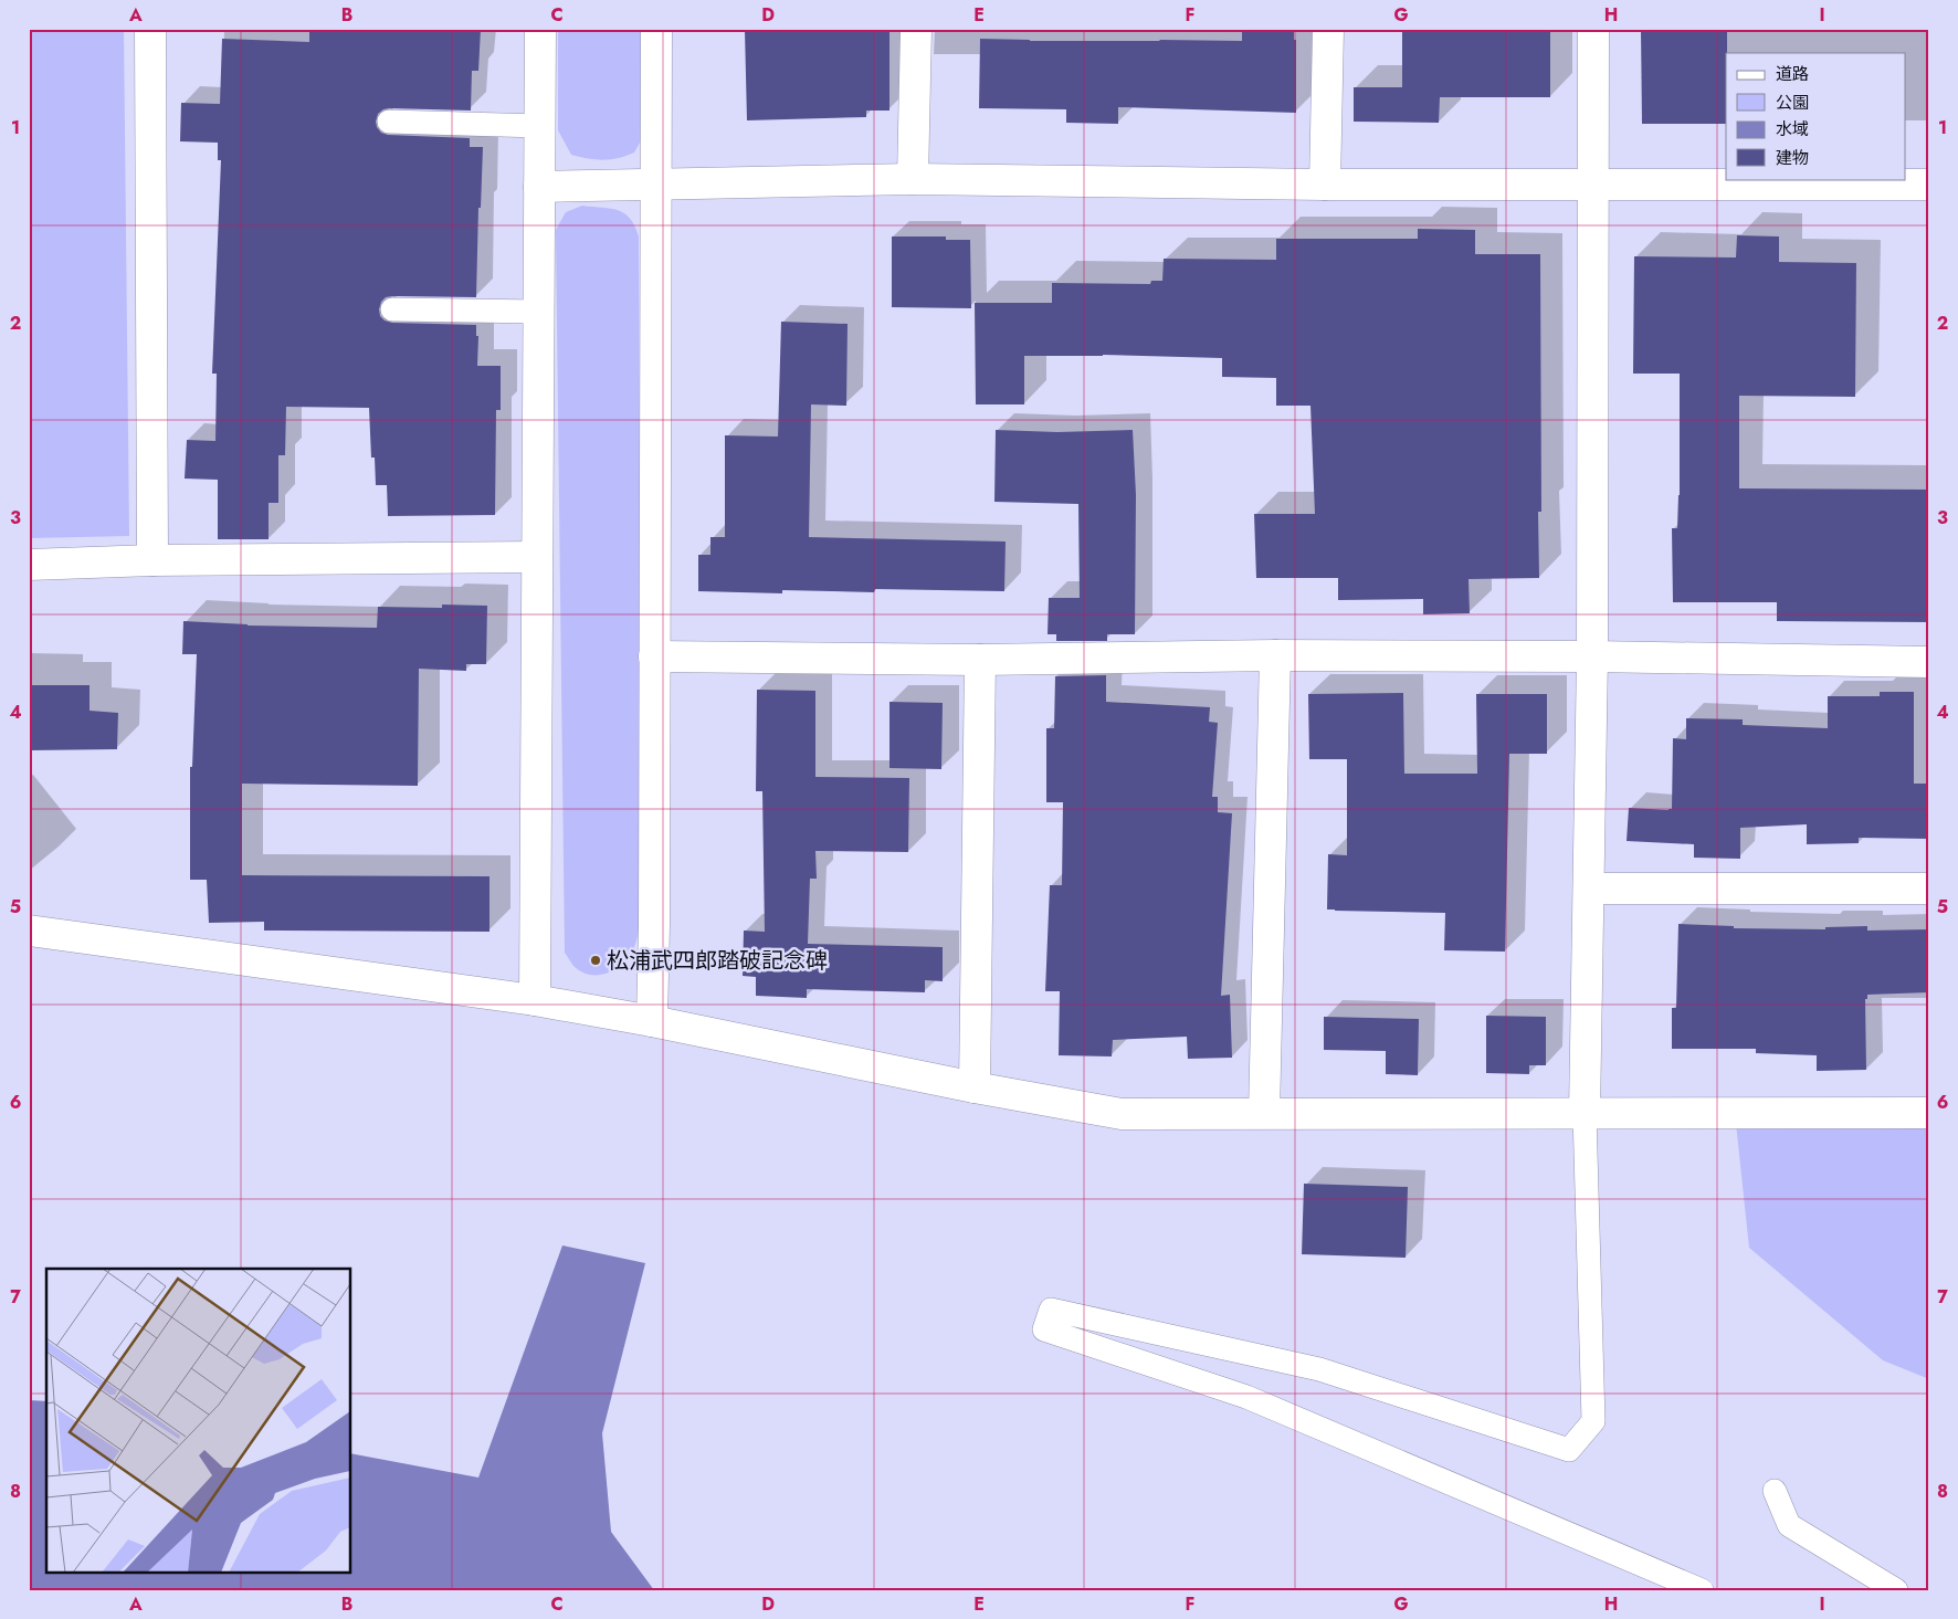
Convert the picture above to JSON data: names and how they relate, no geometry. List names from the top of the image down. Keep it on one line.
{"places":["松浦武四郎踏破記念碑"],"legend":["道路","公園","水域","建物"],"grid":{"columns":["A","B","C","D","E","F","G","H","I"],"rows":["1","2","3","4","5","6","7","8"]}}
